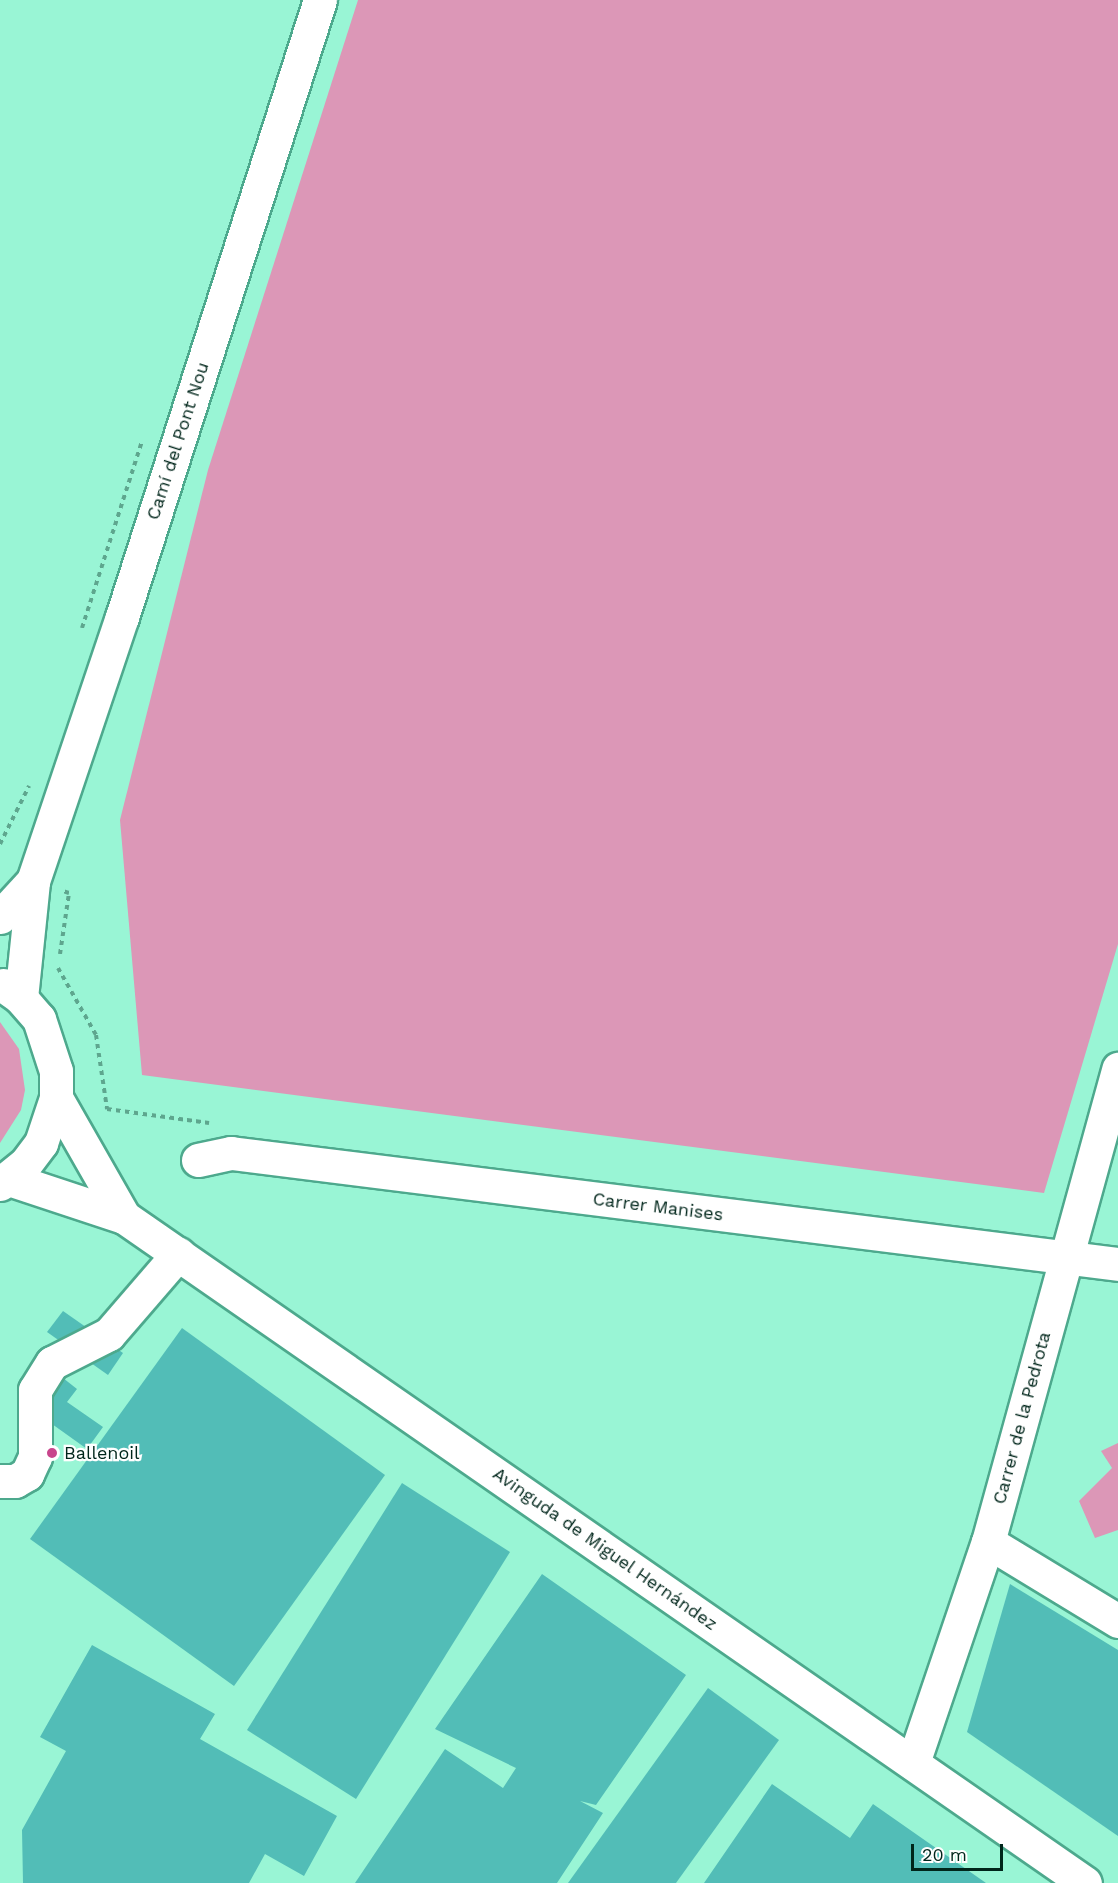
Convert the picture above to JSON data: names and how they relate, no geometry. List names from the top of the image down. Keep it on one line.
{"streets":{"street":["Camí del Pont Nou","Carrer Manises","Carrer de la Pedrota","Avinguda de Miguel Hernández"]},"crossings":[["Carrer Manises","Carrer de la Pedrota"],["Carrer de la Pedrota","Avinguda de Miguel Hernández"]],"places":["Ballenoil"],"scale_bar":"20 m"}
